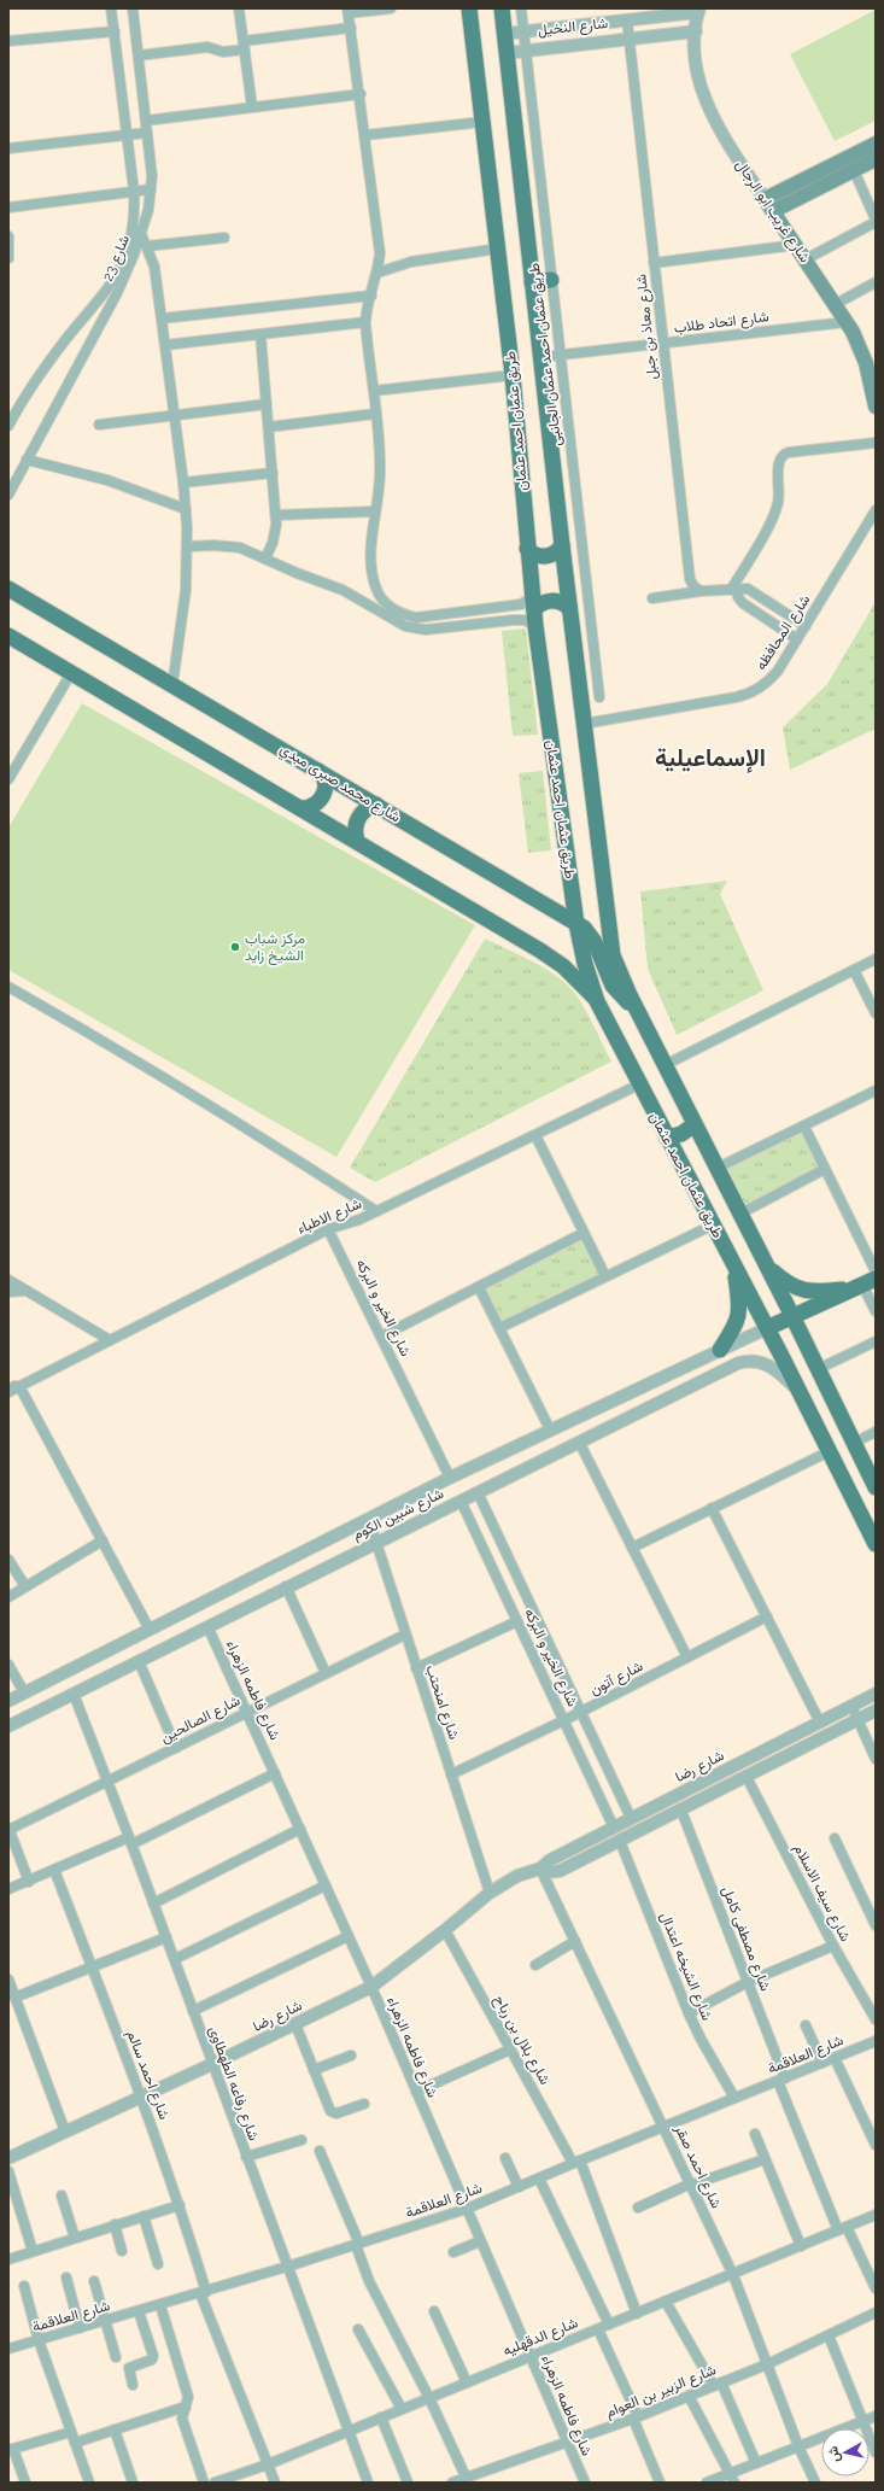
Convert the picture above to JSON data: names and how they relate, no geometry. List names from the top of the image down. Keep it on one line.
{"streets":{"main road":["شارع غريب ابو الرجال","طريق عثمان احمد عثمان","شارع محمد صبرى مبدي"],"street":["شارع النخيل","شارع 23","شارع اتحاد طلاب","شارع معاذ بن جبل","طريق عثمان احمد عثمان الجانبى","شارع المحافظه","شارع الاطباء","شارع الخير و البركه","شارع شبين الكوم","شارع آتون","شارع فاطمه الزهراء","شارع امنحتب","شارع الصالحين","شارع رضا","شارع سيف الاسلام","شارع مصطفى كامل","شارع الشيخه اعتدال","شارع بلال بن رباح","شارع العلاقمة","شارع احمد سالم","شارع رفاعه الطهطاوى","شارع احمد صقر","شارع الدقهليه","شارع الزبير بن العوام"]},"crossings":[["شارع النخيل","شارع غريب ابو الرجال"],["شارع النخيل","شارع معاذ بن جبل"],["شارع النخيل","طريق عثمان احمد عثمان الجانبى"],["شارع النخيل","طريق عثمان احمد عثمان"],["شارع غريب ابو الرجال","شارع اتحاد طلاب"],["شارع اتحاد طلاب","شارع معاذ بن جبل"],["شارع اتحاد طلاب","طريق عثمان احمد عثمان الجانبى"],["شارع اتحاد طلاب","طريق عثمان احمد عثمان"],["طريق عثمان احمد عثمان","شارع المحافظه"],["طريق عثمان احمد عثمان","شارع محمد صبرى مبدي"],["طريق عثمان احمد عثمان","شارع الاطباء"],["طريق عثمان احمد عثمان","شارع شبين الكوم"],["شارع الاطباء","شارع الخير و البركه"],["شارع الخير و البركه","شارع شبين الكوم"],["شارع الخير و البركه","شارع آتون"],["شارع الخير و البركه","شارع رضا"],["شارع شبين الكوم","شارع فاطمه الزهراء"],["شارع شبين الكوم","شارع امنحتب"],["شارع شبين الكوم","شارع رفاعه الطهطاوى"],["شارع آتون","شارع امنحتب"],["شارع فاطمه الزهراء","شارع الصالحين"],["شارع فاطمه الزهراء","شارع رضا"],["شارع فاطمه الزهراء","شارع العلاقمة"],["شارع فاطمه الزهراء","شارع الدقهليه"],["شارع فاطمه الزهراء","شارع الزبير بن العوام"],["شارع امنحتب","شارع الصالحين"],["شارع امنحتب","شارع رضا"],["شارع الصالحين","شارع رفاعه الطهطاوى"],["شارع رضا","شارع سيف الاسلام"],["شارع رضا","شارع مصطفى كامل"],["شارع رضا","شارع الشيخه اعتدال"],["شارع رضا","شارع بلال بن رباح"],["شارع رضا","شارع احمد سالم"],["شارع رضا","شارع رفاعه الطهطاوى"],["شارع رضا","شارع احمد صقر"],["شارع مصطفى كامل","شارع العلاقمة"],["شارع مصطفى كامل","شارع الدقهليه"],["شارع الشيخه اعتدال","شارع العلاقمة"],["شارع بلال بن رباح","شارع العلاقمة"],["شارع بلال بن رباح","شارع الدقهليه"],["شارع العلاقمة","شارع احمد سالم"],["شارع العلاقمة","شارع رفاعه الطهطاوى"],["شارع العلاقمة","شارع احمد صقر"],["شارع احمد سالم","شارع الدقهليه"],["شارع رفاعه الطهطاوى","شارع الدقهليه"],["شارع احمد صقر","شارع الدقهليه"],["شارع احمد صقر","شارع الزبير بن العوام"]],"districts":["الإسماعيلية"],"places":["مركز شباب الشيخ زايد"],"north":"left"}
